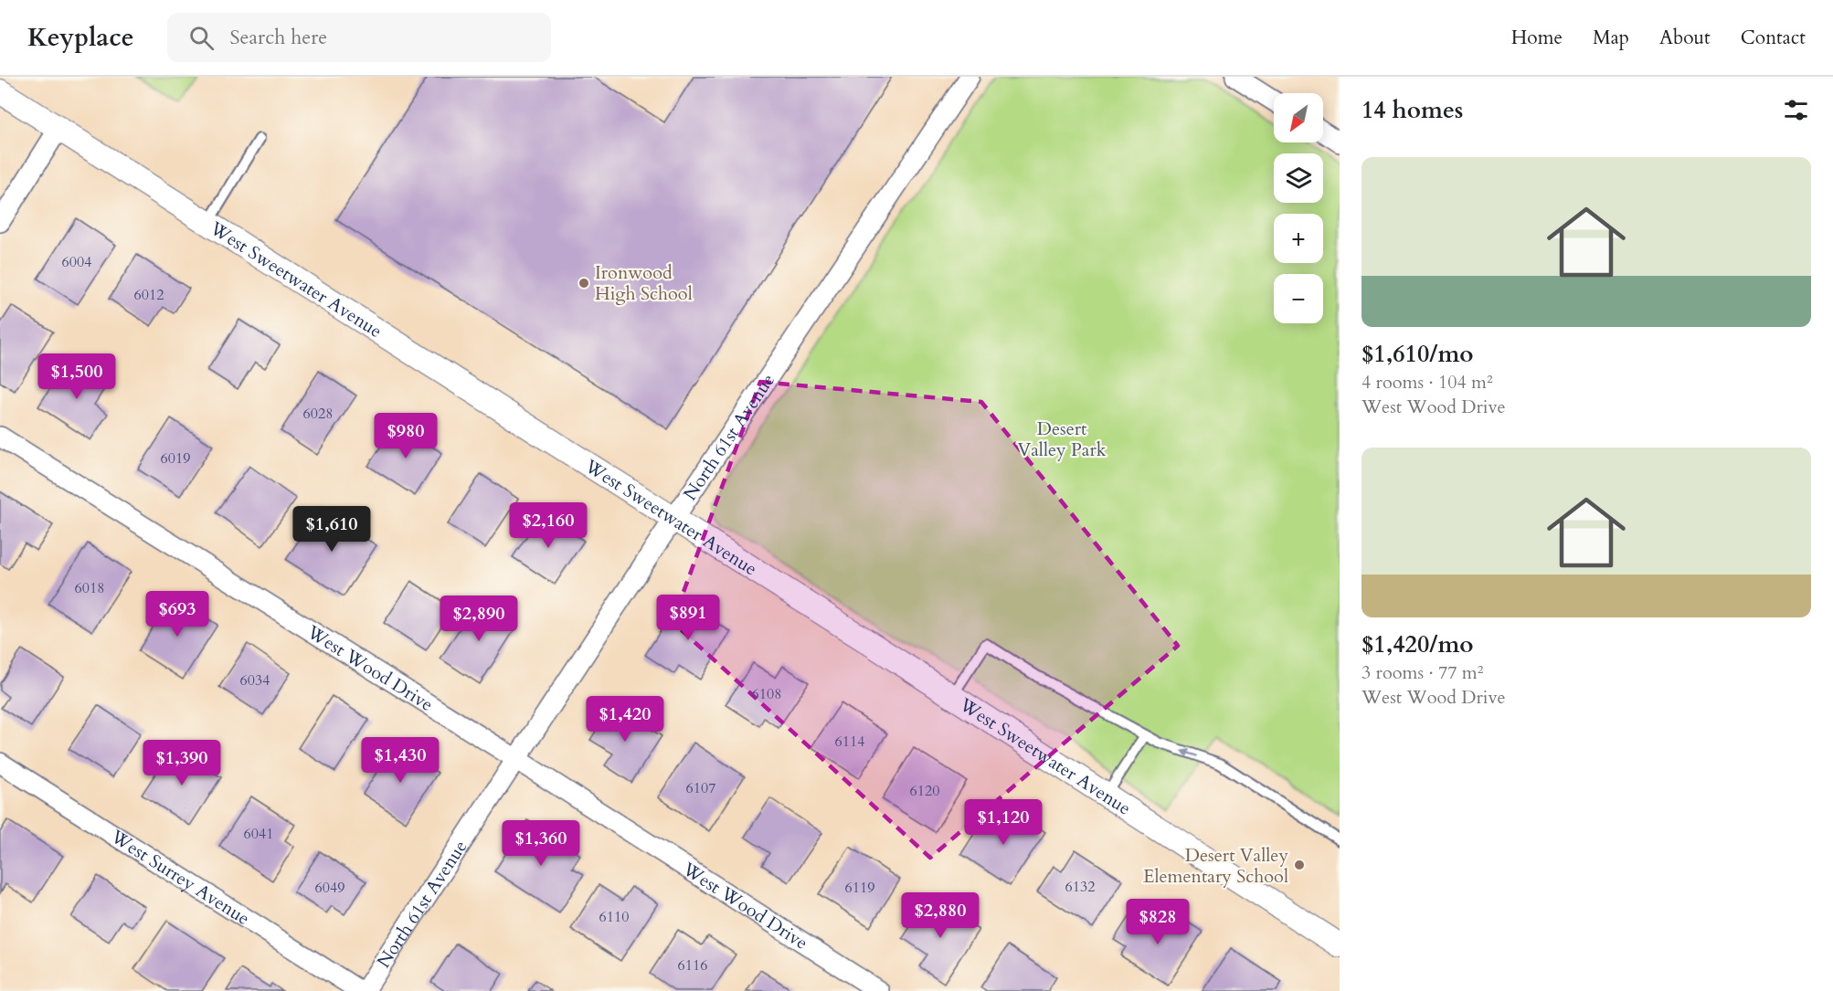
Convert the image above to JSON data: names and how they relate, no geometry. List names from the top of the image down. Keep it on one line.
{"streets":{"street":["West Sweetwater Avenue","North 61st Avenue","West Wood Drive","West Surrey Avenue"]},"crossings":[["West Sweetwater Avenue","North 61st Avenue"],["North 61st Avenue","West Wood Drive"]],"parks":["Desert Valley Park"],"places":["Ironwood High School","Desert Valley Elementary School"],"house_numbers":["6004","6012","6028","6019","6018","6034","6108","6114","6107","6120","6041","6132","6049","6119","6110","6116"],"north":"bottom left","page":{"header":"Keyplace","search":"Search here","nav":["Home","Map","About","Contact"],"heading":"14 homes","map_buttons":["+","−"],"list":[{"name":"$1,610/mo","note":"4 rooms · 104 m² · West Wood Drive"},{"name":"$1,420/mo","note":"3 rooms · 77 m² · West Wood Drive"}],"price":["$1,500","$980","$2,160","$1,610","$693","$891","$2,890","$1,420","$1,430","$1,390","$1,120","$1,360","$2,880","$828"]}}
